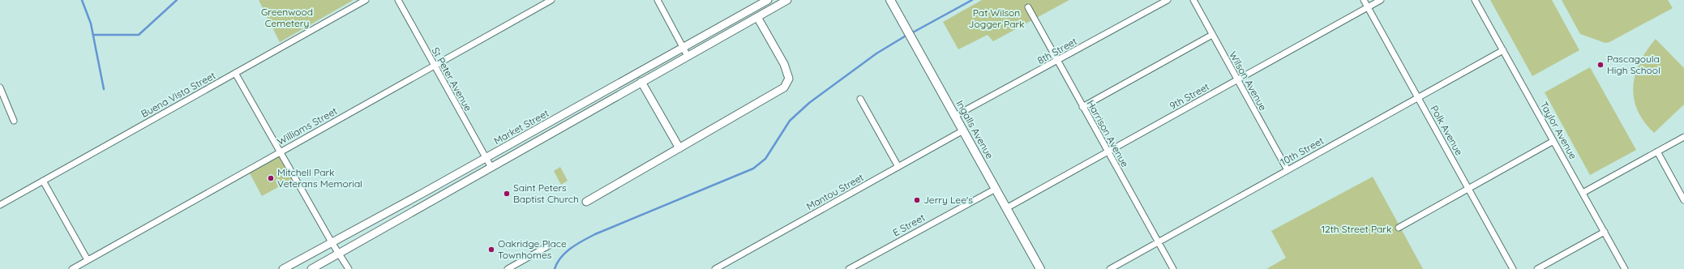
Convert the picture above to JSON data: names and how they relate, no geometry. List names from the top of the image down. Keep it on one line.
{"streets":{"main road":["Ingalls Avenue"],"street":["8th Street","St Peter Avenue","Wilson Avenue","Buena Vista Street","9th Street","Williams Street","Market Street","Polk Avenue","Taylor Avenue","Harrison Avenue","10th Street","Mantou Street","E Street"]},"crossings":[["8th Street","Ingalls Avenue"],["8th Street","Harrison Avenue"],["St Peter Avenue","Williams Street"],["St Peter Avenue","Market Street"],["Wilson Avenue","9th Street"],["Wilson Avenue","10th Street"],["9th Street","Ingalls Avenue"],["9th Street","Polk Avenue"],["9th Street","Harrison Avenue"],["Ingalls Avenue","Mantou Street"],["Ingalls Avenue","E Street"],["Polk Avenue","10th Street"],["Taylor Avenue","10th Street"],["Harrison Avenue","10th Street"]],"parks":["Greenwood Cemetery","Pat Wilson Jogger Park","12th Street Park"],"places":["Pascagoula High School","Mitchell Park Veterans Memorial","Saint Peters Baptist Church","Jerry Lee's","Oakridge Place Townhomes"]}
